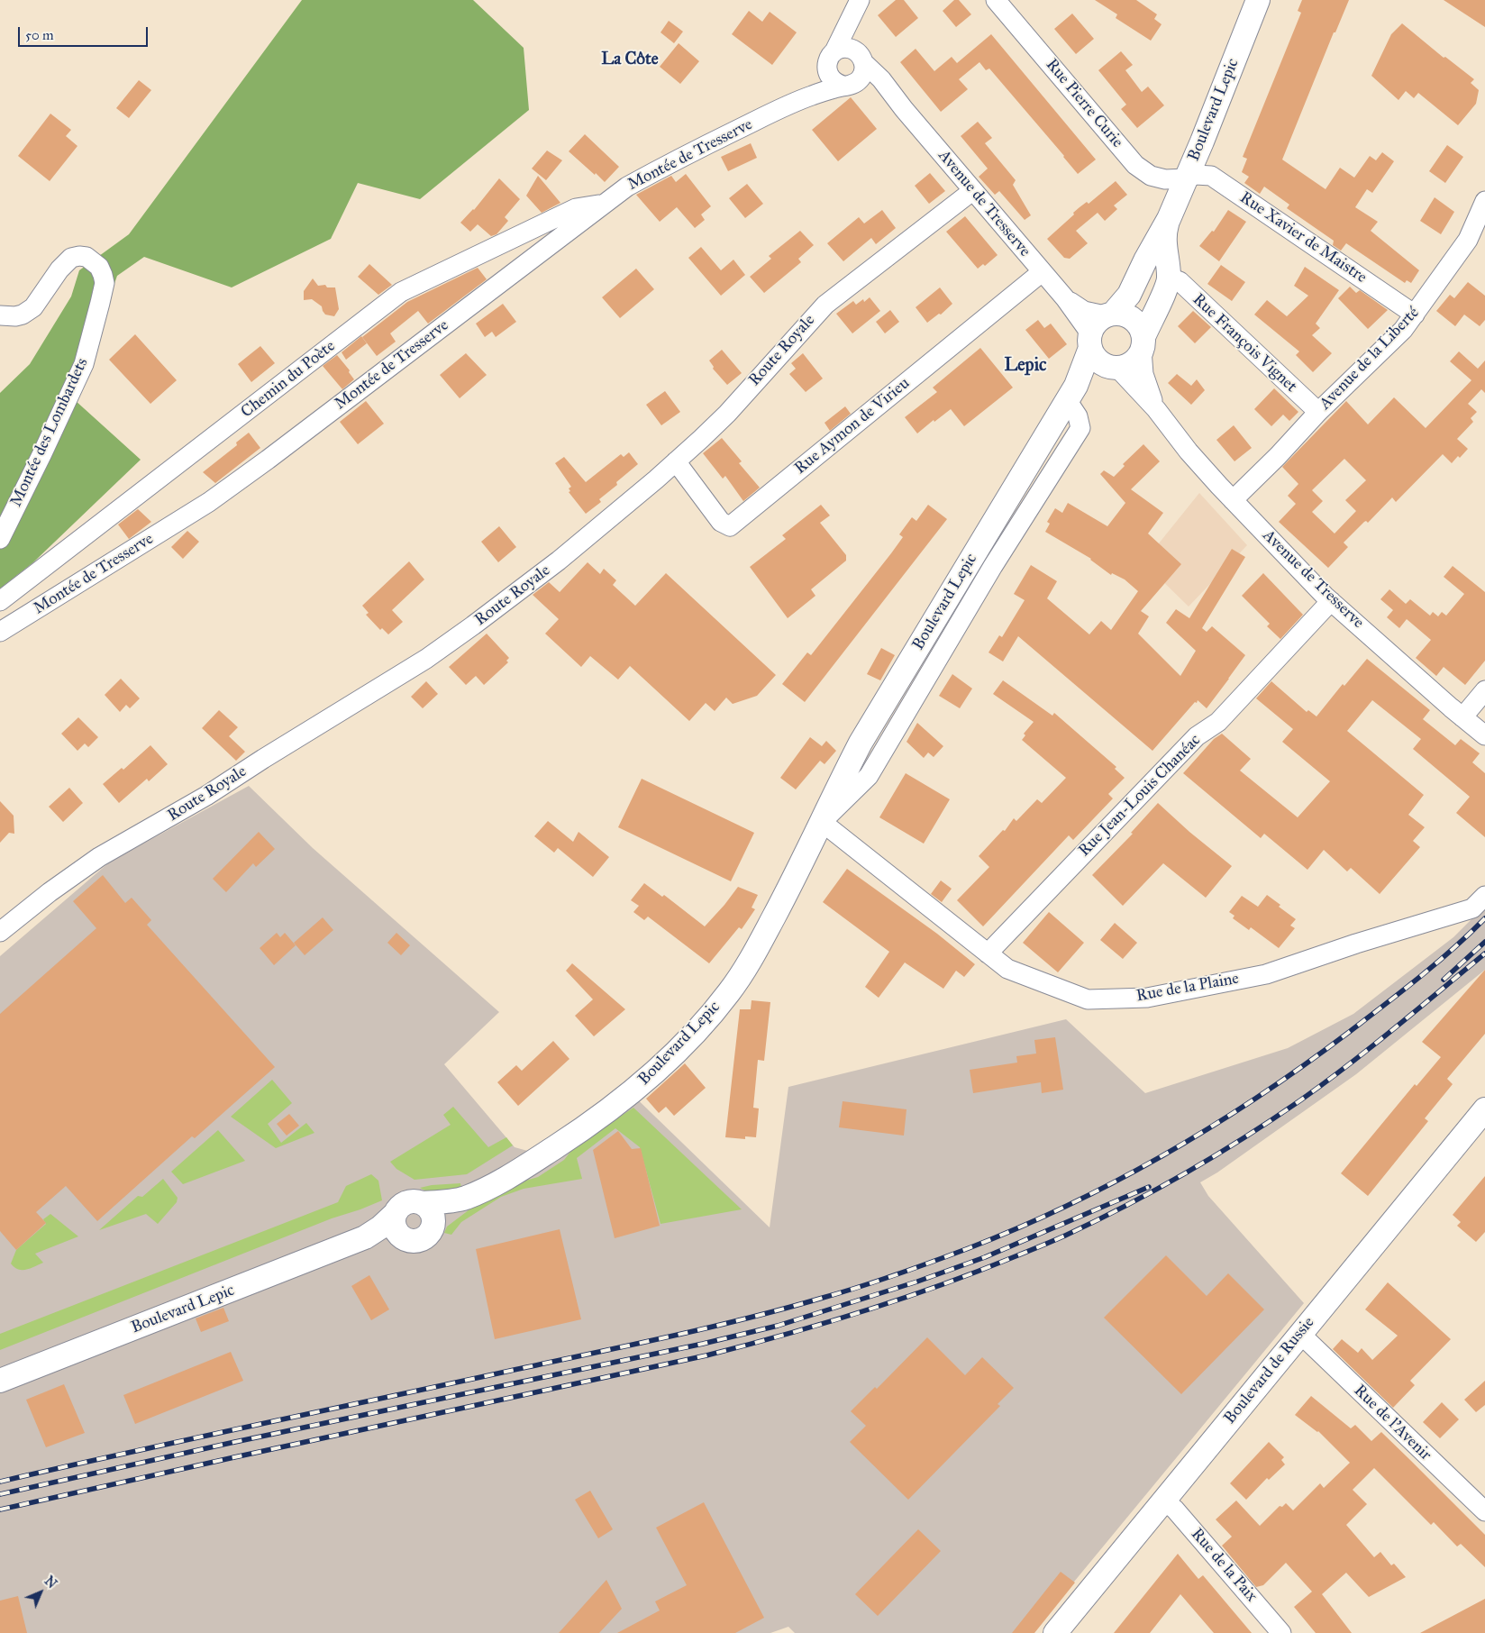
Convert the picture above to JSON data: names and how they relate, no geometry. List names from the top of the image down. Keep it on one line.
{"streets":{"main road":["Boulevard Lepic","Boulevard de Russie"],"street":["Rue Pierre Curie","Montée de Tresserve","Avenue de Tresserve","Rue Xavier de Maistre","Rue François Vignet","Route Royale","Avenue de la Liberté","Chemin du Poète","Rue Aymon de Virieu","Montée des Lombardets","Rue Jean-Louis Chanéac","Rue de la Plaine","Rue de l'Avenir","Rue de la Paix"]},"crossings":[["Rue Pierre Curie","Boulevard Lepic"],["Rue Pierre Curie","Rue Xavier de Maistre"],["Boulevard Lepic","Avenue de Tresserve"],["Boulevard Lepic","Rue Xavier de Maistre"],["Boulevard Lepic","Rue François Vignet"],["Boulevard Lepic","Rue de la Plaine"],["Montée de Tresserve","Chemin du Poète"],["Avenue de Tresserve","Route Royale"],["Avenue de Tresserve","Avenue de la Liberté"],["Avenue de Tresserve","Rue Aymon de Virieu"],["Avenue de Tresserve","Rue Jean-Louis Chanéac"],["Rue Xavier de Maistre","Avenue de la Liberté"],["Rue François Vignet","Avenue de la Liberté"],["Route Royale","Rue Aymon de Virieu"],["Rue Jean-Louis Chanéac","Rue de la Plaine"],["Boulevard de Russie","Rue de l'Avenir"],["Boulevard de Russie","Rue de la Paix"]],"districts":["La Côte","Lepic"],"scale_bar":"50 m","north":"top right"}
